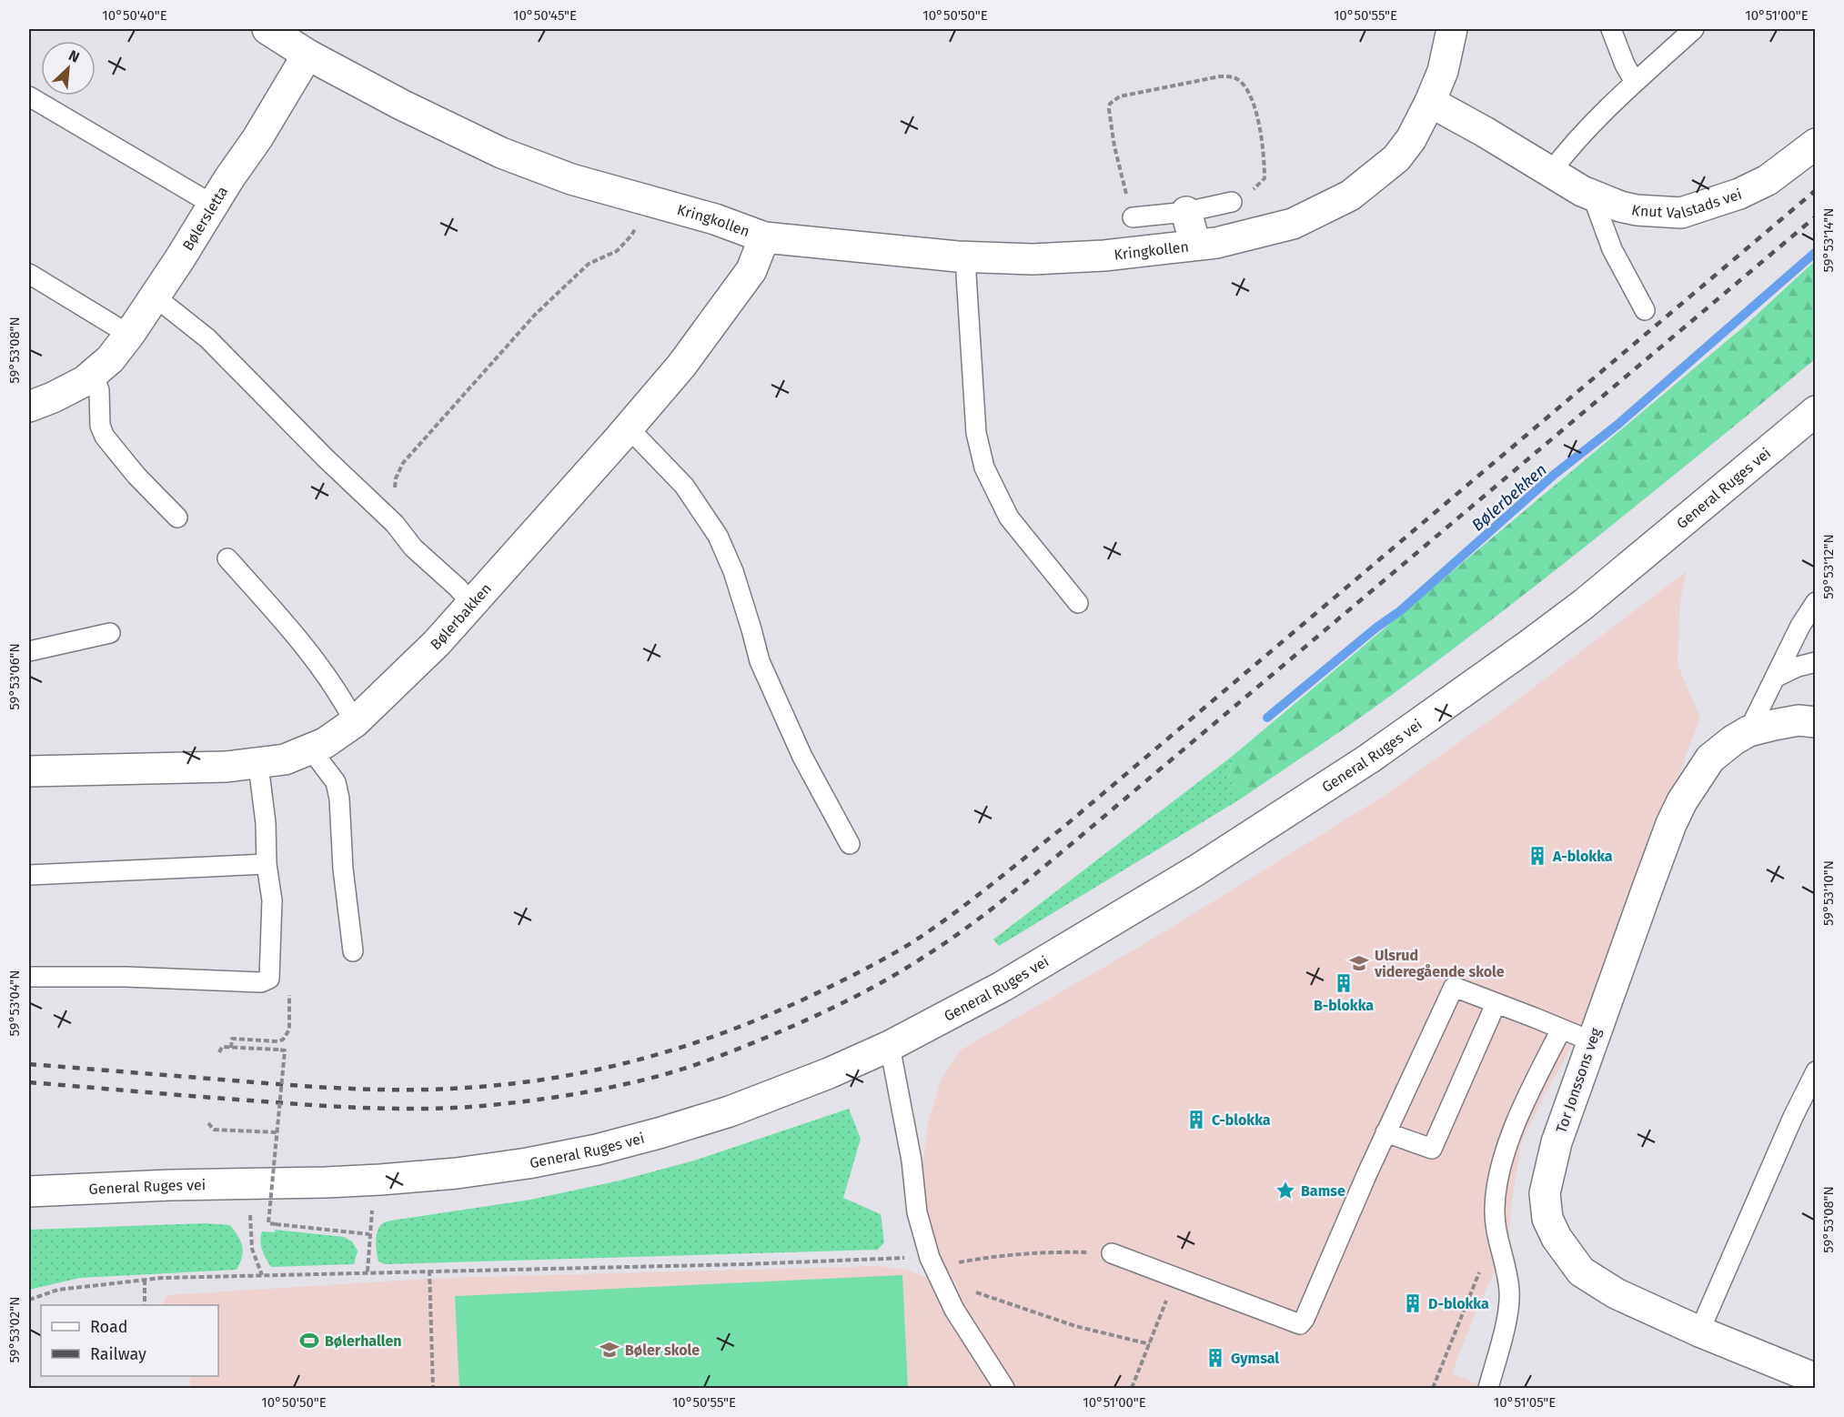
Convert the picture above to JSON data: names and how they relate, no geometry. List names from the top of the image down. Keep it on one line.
{"streets":{"street":["Knut Valstads vei","Bølersletta","Kringkollen","General Ruges vei","Bølerbakken","Tor Jonssons veg"]},"crossings":[["Knut Valstads vei","Kringkollen"],["Bølersletta","Kringkollen"],["Kringkollen","Bølerbakken"]],"water":["Bølerbekken"],"places":{"building":["A-blokka","B-blokka","C-blokka","D-blokka","Gymsal"],"school or university":["Ulsrud videregående skole","Bøler skole"],"place":["Bamse"],"sports":["Bølerhallen"]},"legend":["Road","Railway"],"north":"top right","coordinates":["10°50'40\"E","10°50'45\"E","10°50'50\"E","10°50'55\"E","10°51'00\"E","59°53'14\"N","59°53'08\"N","59°53'12\"N","59°53'06\"N","59°53'10\"N","59°53'04\"N","59°53'02\"N","10°51'05\"E"]}
